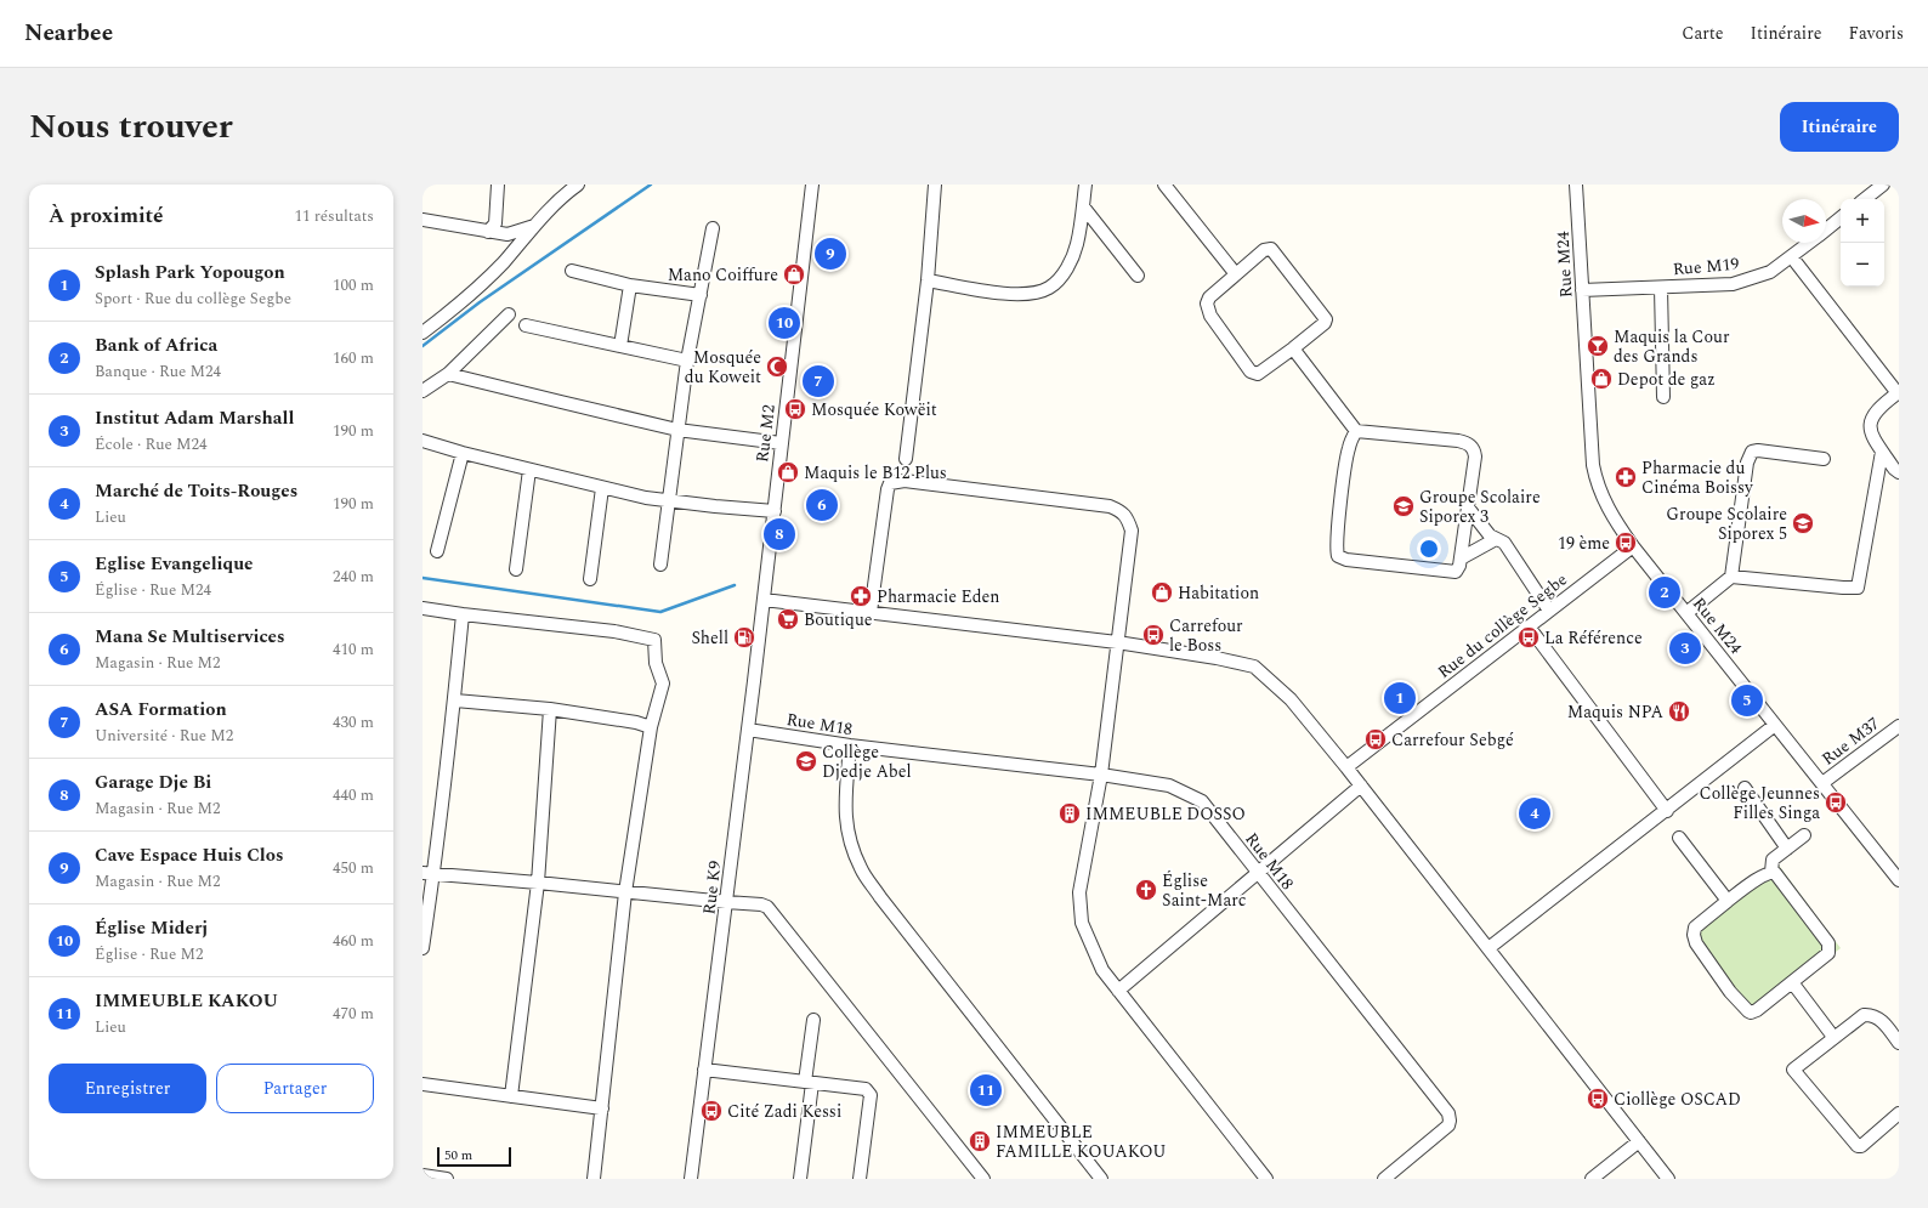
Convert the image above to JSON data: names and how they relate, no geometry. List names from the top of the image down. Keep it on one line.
{"streets":{"street":["Rue M24","Rue M19","Rue M2","Rue du collège Segbe","Rue M18","Rue M37","Rue K9"]},"crossings":[["Rue M24","Rue M19"],["Rue M24","Rue du collège Segbe"],["Rue M24","Rue M37"],["Rue M2","Rue K9"],["Rue M18","Rue K9"]],"places":{"shop":["Mano Coiffure","Depot de gaz","Maquis le B12 Plus","Habitation"],"bar":["Maquis la Cour des Grands"],"mosque":["Mosquée du Koweit"],"bus stop":["Mosquée Kowëit","19 ème","Carrefour le Boss","La Référence","Carrefour Sebgé","Collège Jeunnes Filles Singa","Ciollège OSCAD","Cité Zadi Kessi"],"pharmacy":["Pharmacie du Cinéma Boissy","Pharmacie Eden"],"school or university":["Groupe Scolaire Siporex 3","Groupe Scolaire Siporex 5","Collège Djedje Abel"],"supermarket":["Boutique"],"fuel station":["Shell"],"restaurant":["Maquis NPA"],"building":["IMMEUBLE DOSSO","IMMEUBLE FAMILLE KOUAKOU"],"church":["Église Saint-Marc"]},"scale_bar":"50 m","north":"right","page":{"header":"Nearbee","nav":["Carte","Itinéraire","Favoris"],"title":"Nous trouver","buttons":["Itinéraire",["Enregistrer","Partager"]],"heading":["À proximité","11 résultats"],"map_buttons":["+","−"],"pins":["9","10","7","6","8","2","3","1","5","4","11"],"list":[{"mark":"1","name":"Splash Park Yopougon","note":"Sport · Rue du collège Segbe","value":"100 m"},{"mark":"2","name":"Bank of Africa","note":"Banque · Rue M24","value":"160 m"},{"mark":"3","name":"Institut Adam Marshall","note":"École · Rue M24","value":"190 m"},{"mark":"4","name":"Marché de Toits-Rouges","note":"Lieu","value":"190 m"},{"mark":"5","name":"Eglise Evangelique","note":"Église · Rue M24","value":"240 m"},{"mark":"6","name":"Mana Se Multiservices","note":"Magasin · Rue M2","value":"410 m"},{"mark":"7","name":"ASA Formation","note":"Université · Rue M2","value":"430 m"},{"mark":"8","name":"Garage Dje Bi","note":"Magasin · Rue M2","value":"440 m"},{"mark":"9","name":"Cave Espace Huis Clos","note":"Magasin · Rue M2","value":"450 m"},{"mark":"10","name":"Église Miderj","note":"Église · Rue M2","value":"460 m"},{"mark":"11","name":"IMMEUBLE KAKOU","note":"Lieu","value":"470 m"}],"scale":"50 m"}}
